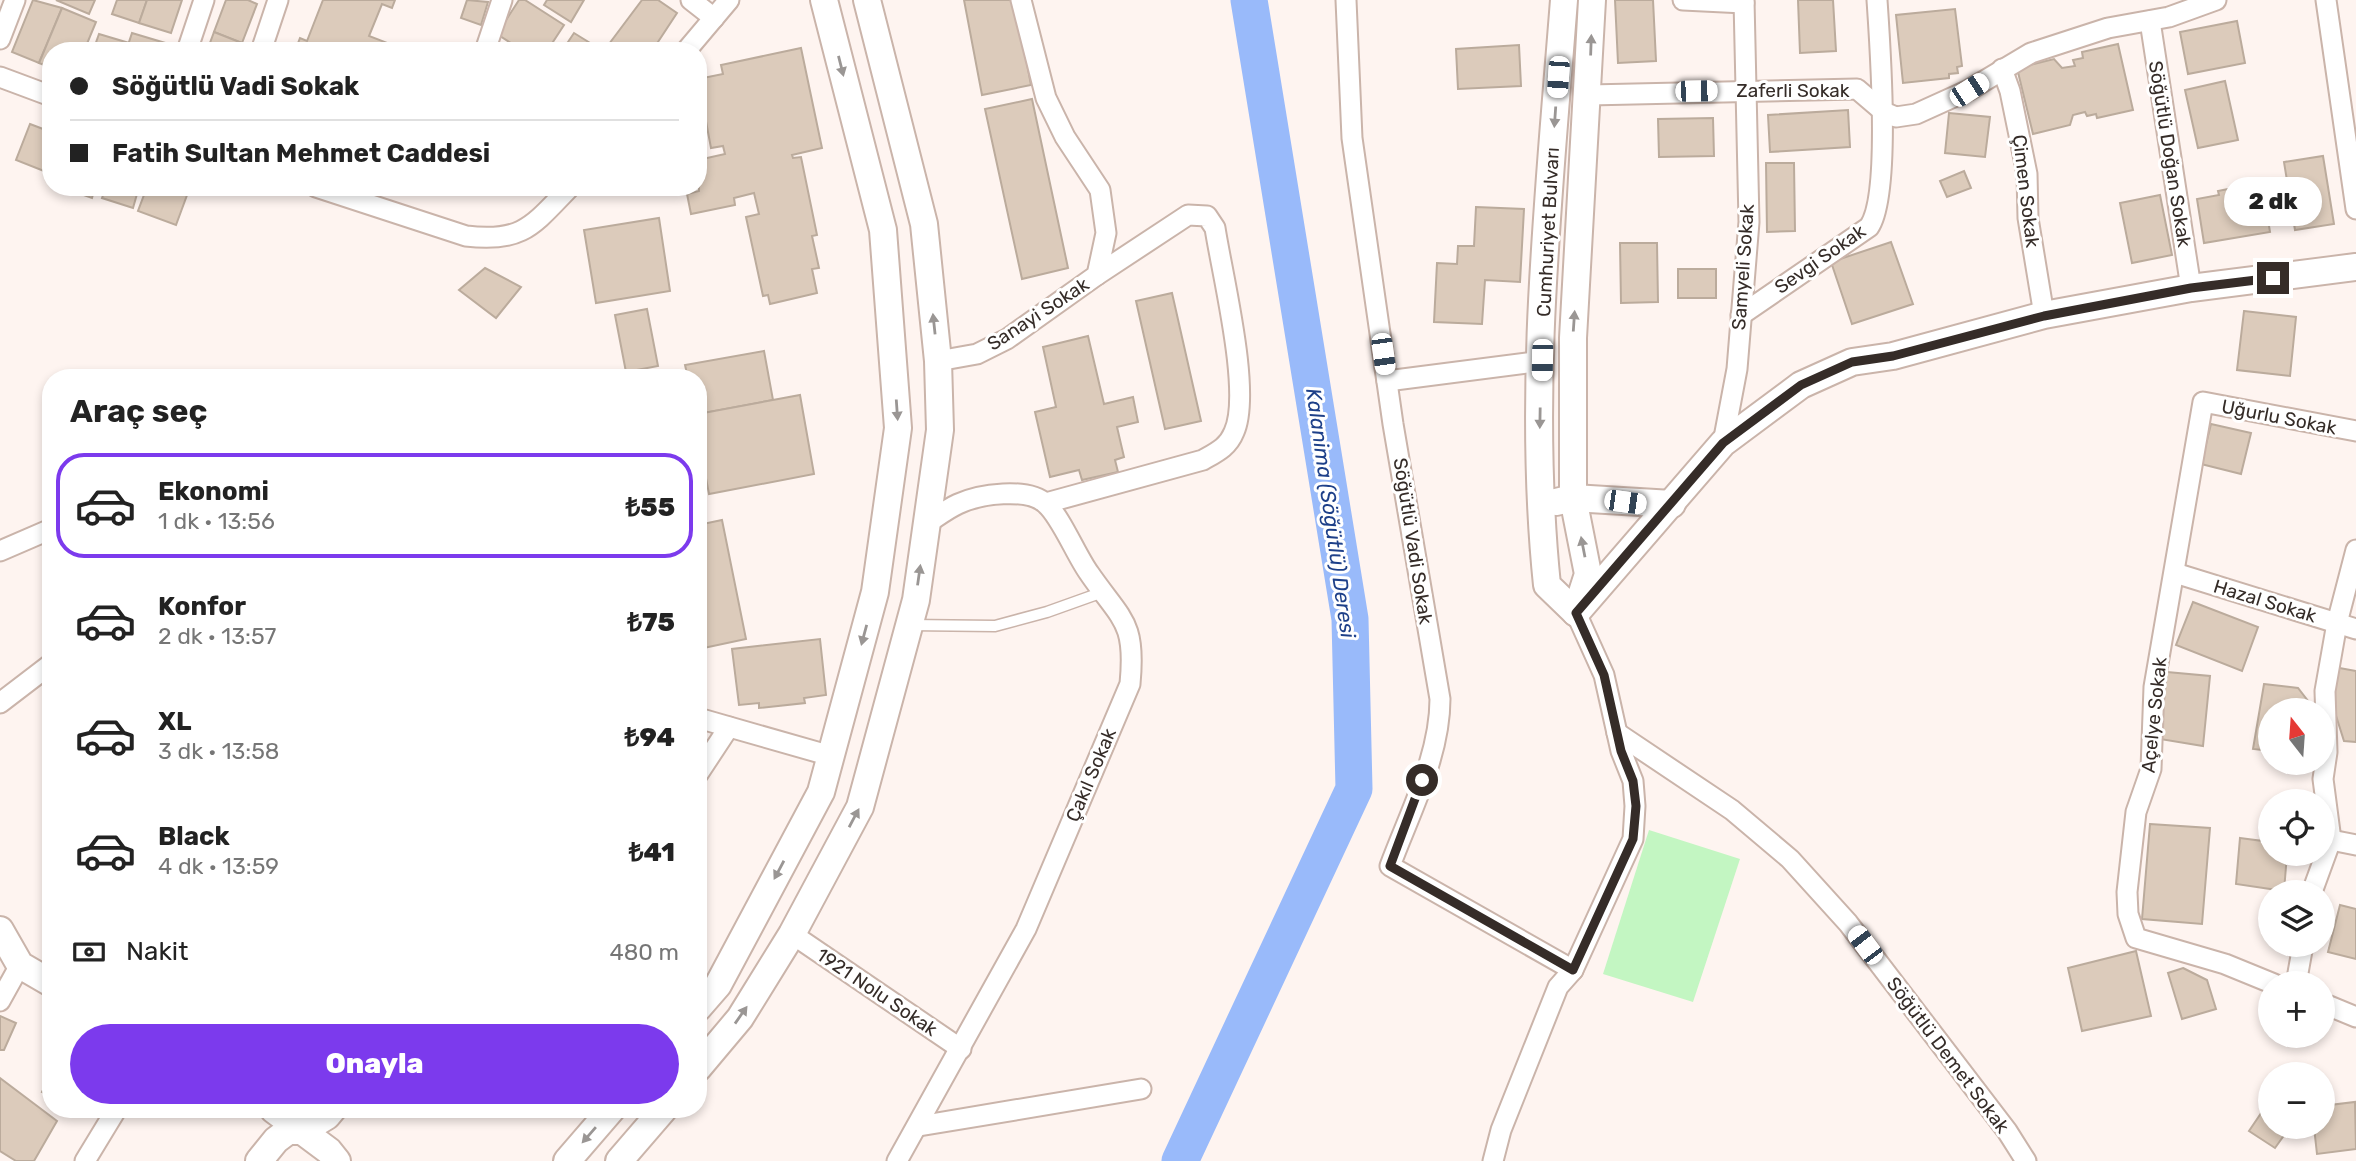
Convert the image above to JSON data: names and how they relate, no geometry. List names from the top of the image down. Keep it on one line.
{"streets":{"street":["Zaferli Sokak","Söğütlü Doğan Sokak","Çimen Sokak","Cumhuriyet Bulvarı","Sevgi Sokak","Samyeli Sokak","Sanayi Sokak","Uğurlu Sokak","Söğütlü Vadi Sokak","Hazal Sokak","Açelye Sokak","Çakıl Sokak","1921 Nolu Sokak","Söğütlü Demet Sokak"]},"crossings":[["Zaferli Sokak","Söğütlü Doğan Sokak"],["Zaferli Sokak","Çimen Sokak"],["Zaferli Sokak","Cumhuriyet Bulvarı"],["Zaferli Sokak","Sevgi Sokak"],["Zaferli Sokak","Samyeli Sokak"],["Sevgi Sokak","Samyeli Sokak"],["Uğurlu Sokak","Açelye Sokak"],["Hazal Sokak","Açelye Sokak"],["Çakıl Sokak","1921 Nolu Sokak"]],"water":["Kalanima (Söğütlü) Deresi"],"north":"top","page":{"banner":["Söğütlü Vadi Sokak","Fatih Sultan Mehmet Caddesi"],"bubble":"2 dk","heading":"Araç seç","list":[{"name":"Ekonomi","note":"1 dk · 13:56","value":"₺55"},{"name":"Konfor","note":"2 dk · 13:57","value":"₺75"},{"name":"XL","note":"3 dk · 13:58","value":"₺94"},{"name":"Black","note":"4 dk · 13:59","value":"₺41"}],"map_buttons":["+","−"],"pay":["Nakit","480 m"],"buttons":"Onayla"}}
